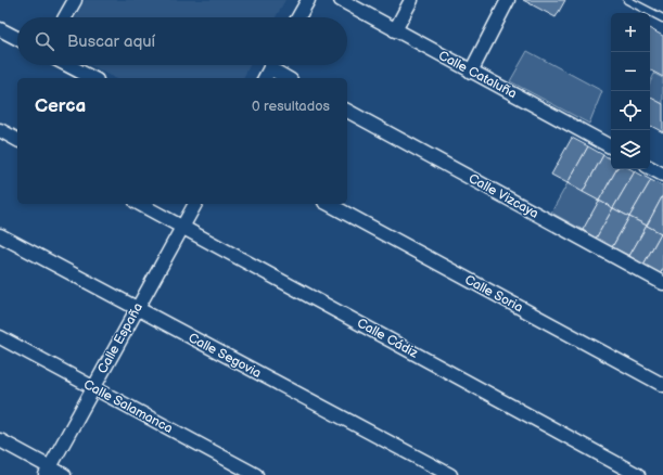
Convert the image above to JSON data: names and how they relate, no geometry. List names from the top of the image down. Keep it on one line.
{"streets":{"street":["Calle Cataluña","Calle Vizcaya","Calle Soria","Calle España","Calle Cádiz","Calle Segovia","Calle Salamanca"]},"crossings":[["Calle España","Calle Cádiz"],["Calle España","Calle Segovia"],["Calle España","Calle Salamanca"]],"page":{"map_buttons":["+","−"],"search":"Buscar aquí","heading":["Cerca","0 resultados"]}}
